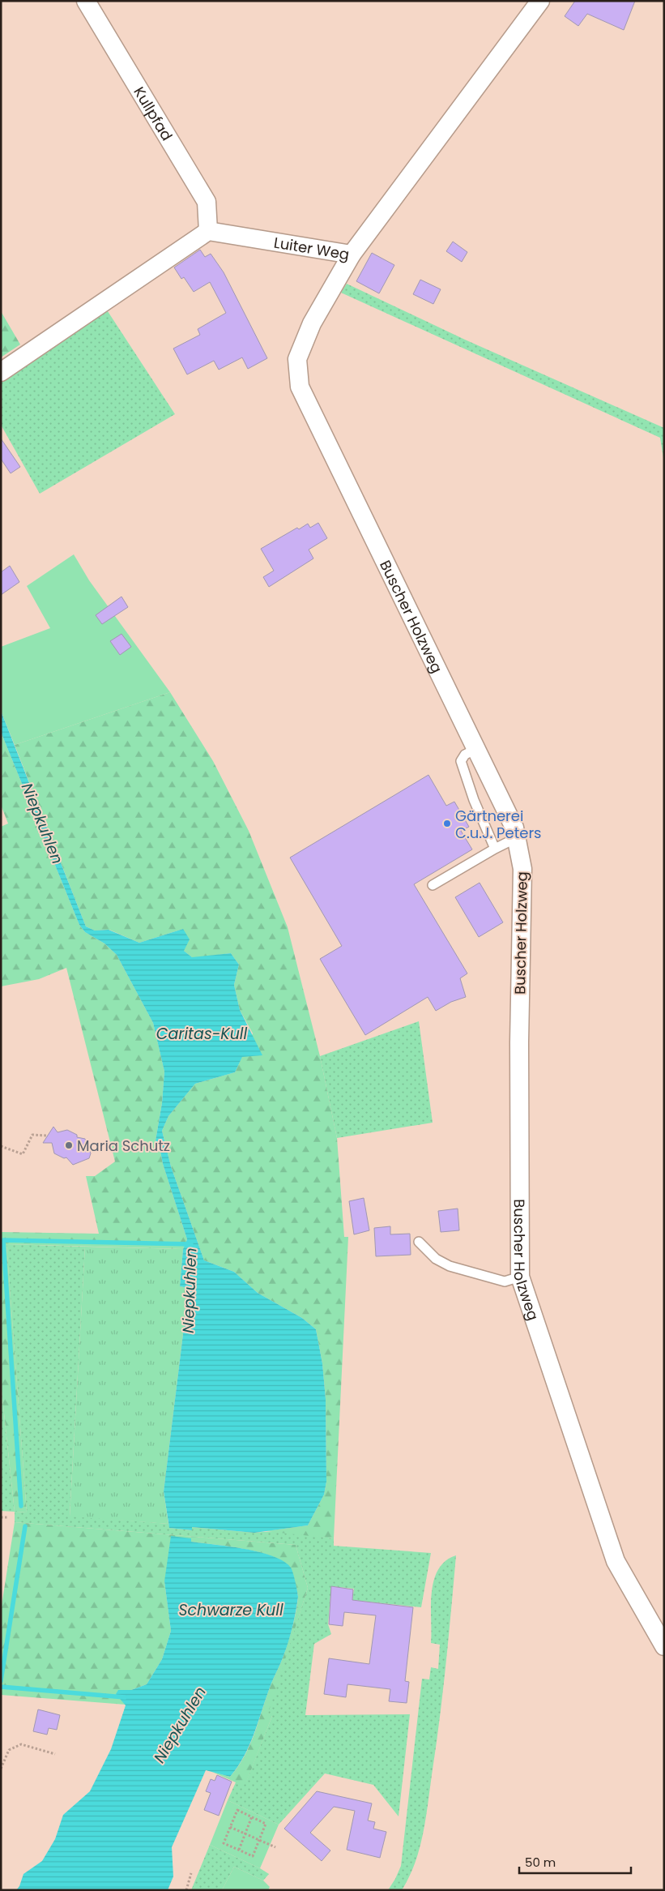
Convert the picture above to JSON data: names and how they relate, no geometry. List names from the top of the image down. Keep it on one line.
{"streets":{"street":["Kullpfad","Luiter Weg","Buscher Holzweg"]},"crossings":[["Kullpfad","Luiter Weg"],["Luiter Weg","Buscher Holzweg"]],"water":["Niepkuhlen","Caritas-Kull","Schwarze Kull"],"places":["Gärtnerei C.u.J. Peters","Maria Schutz"],"scale_bar":"50 m"}
